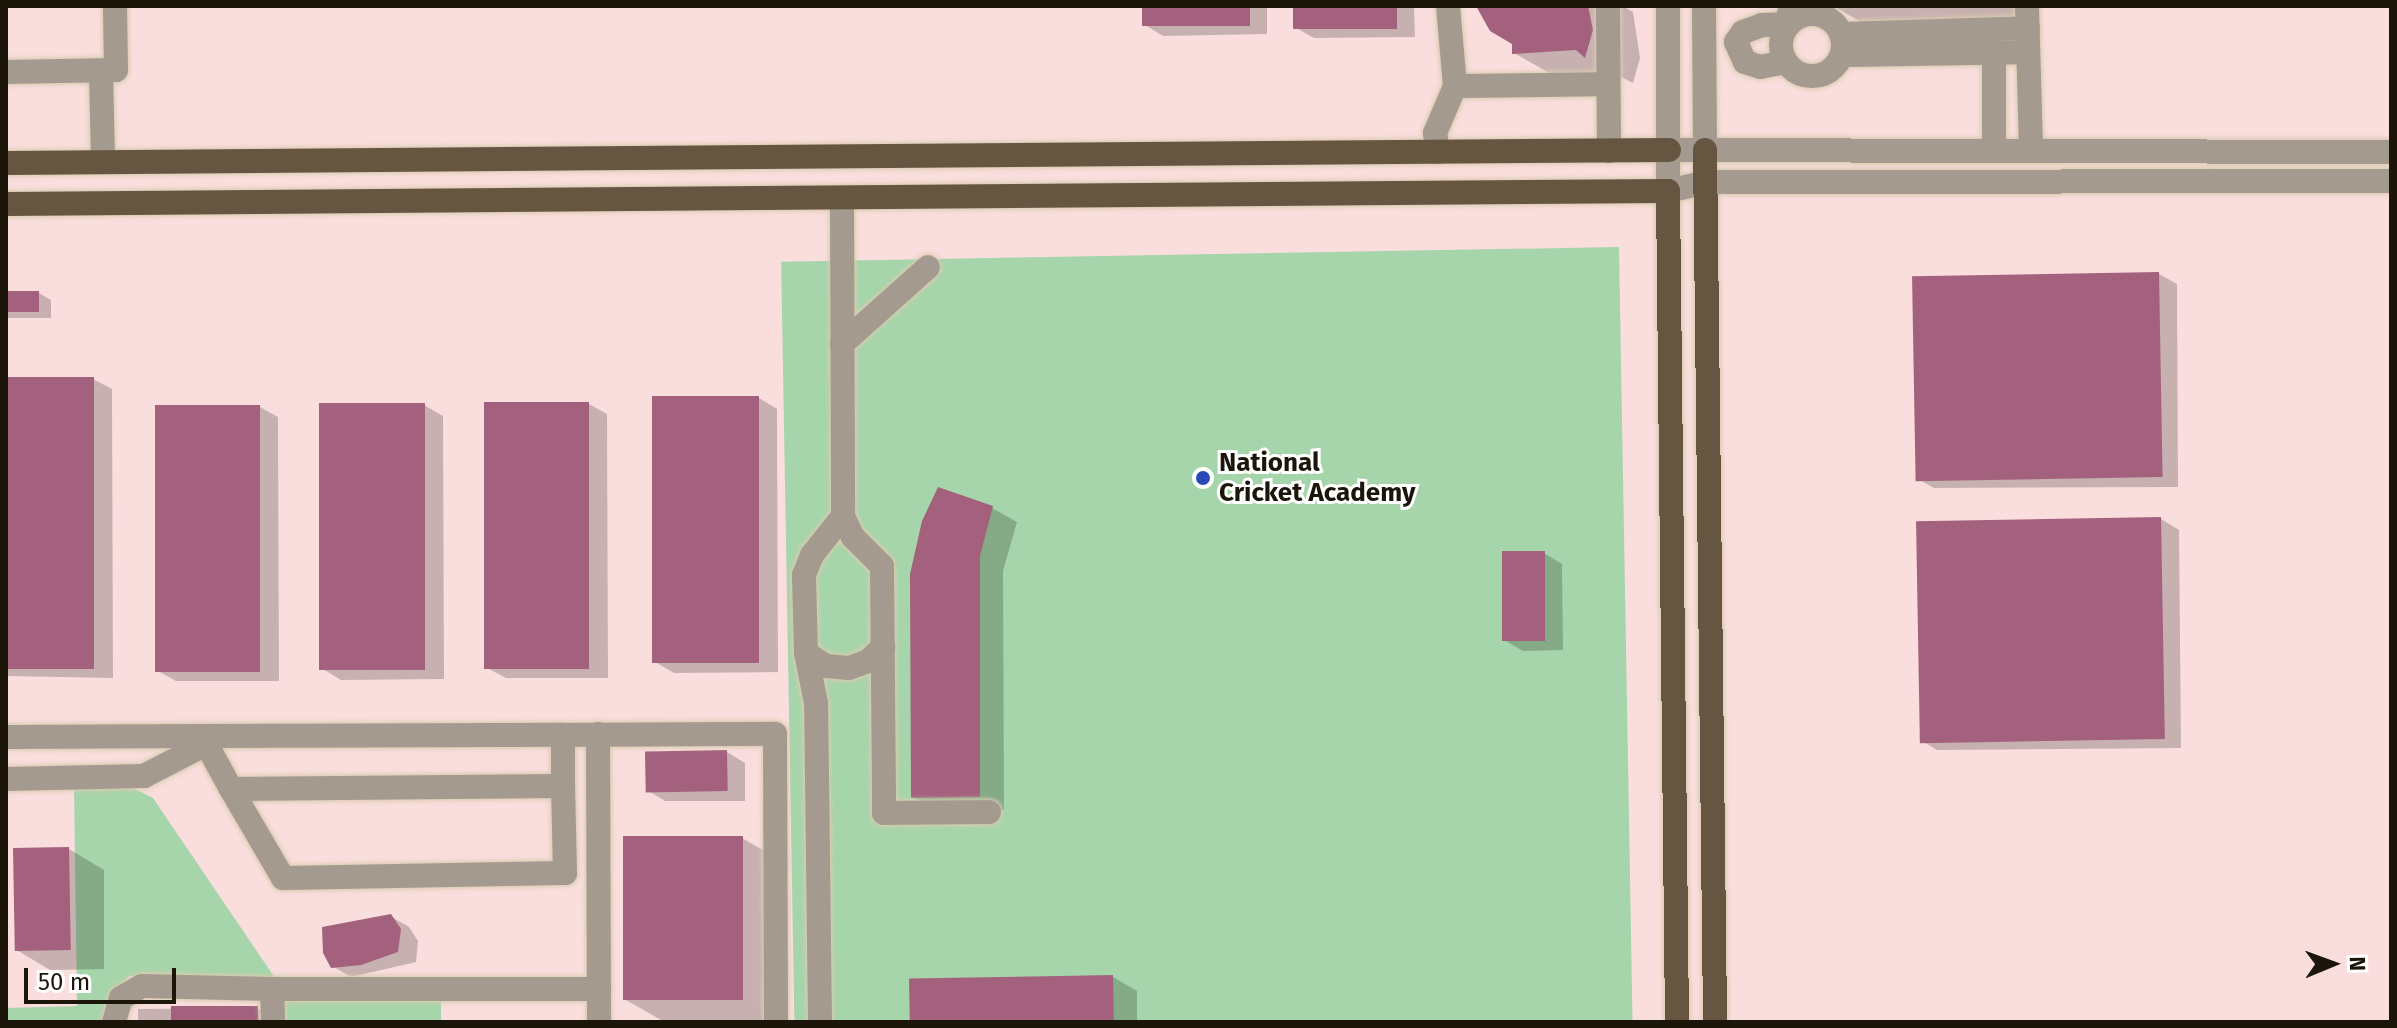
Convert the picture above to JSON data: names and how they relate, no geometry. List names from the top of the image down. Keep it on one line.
{"places":["National Cricket Academy"],"scale_bar":"50 m","north":"right"}
